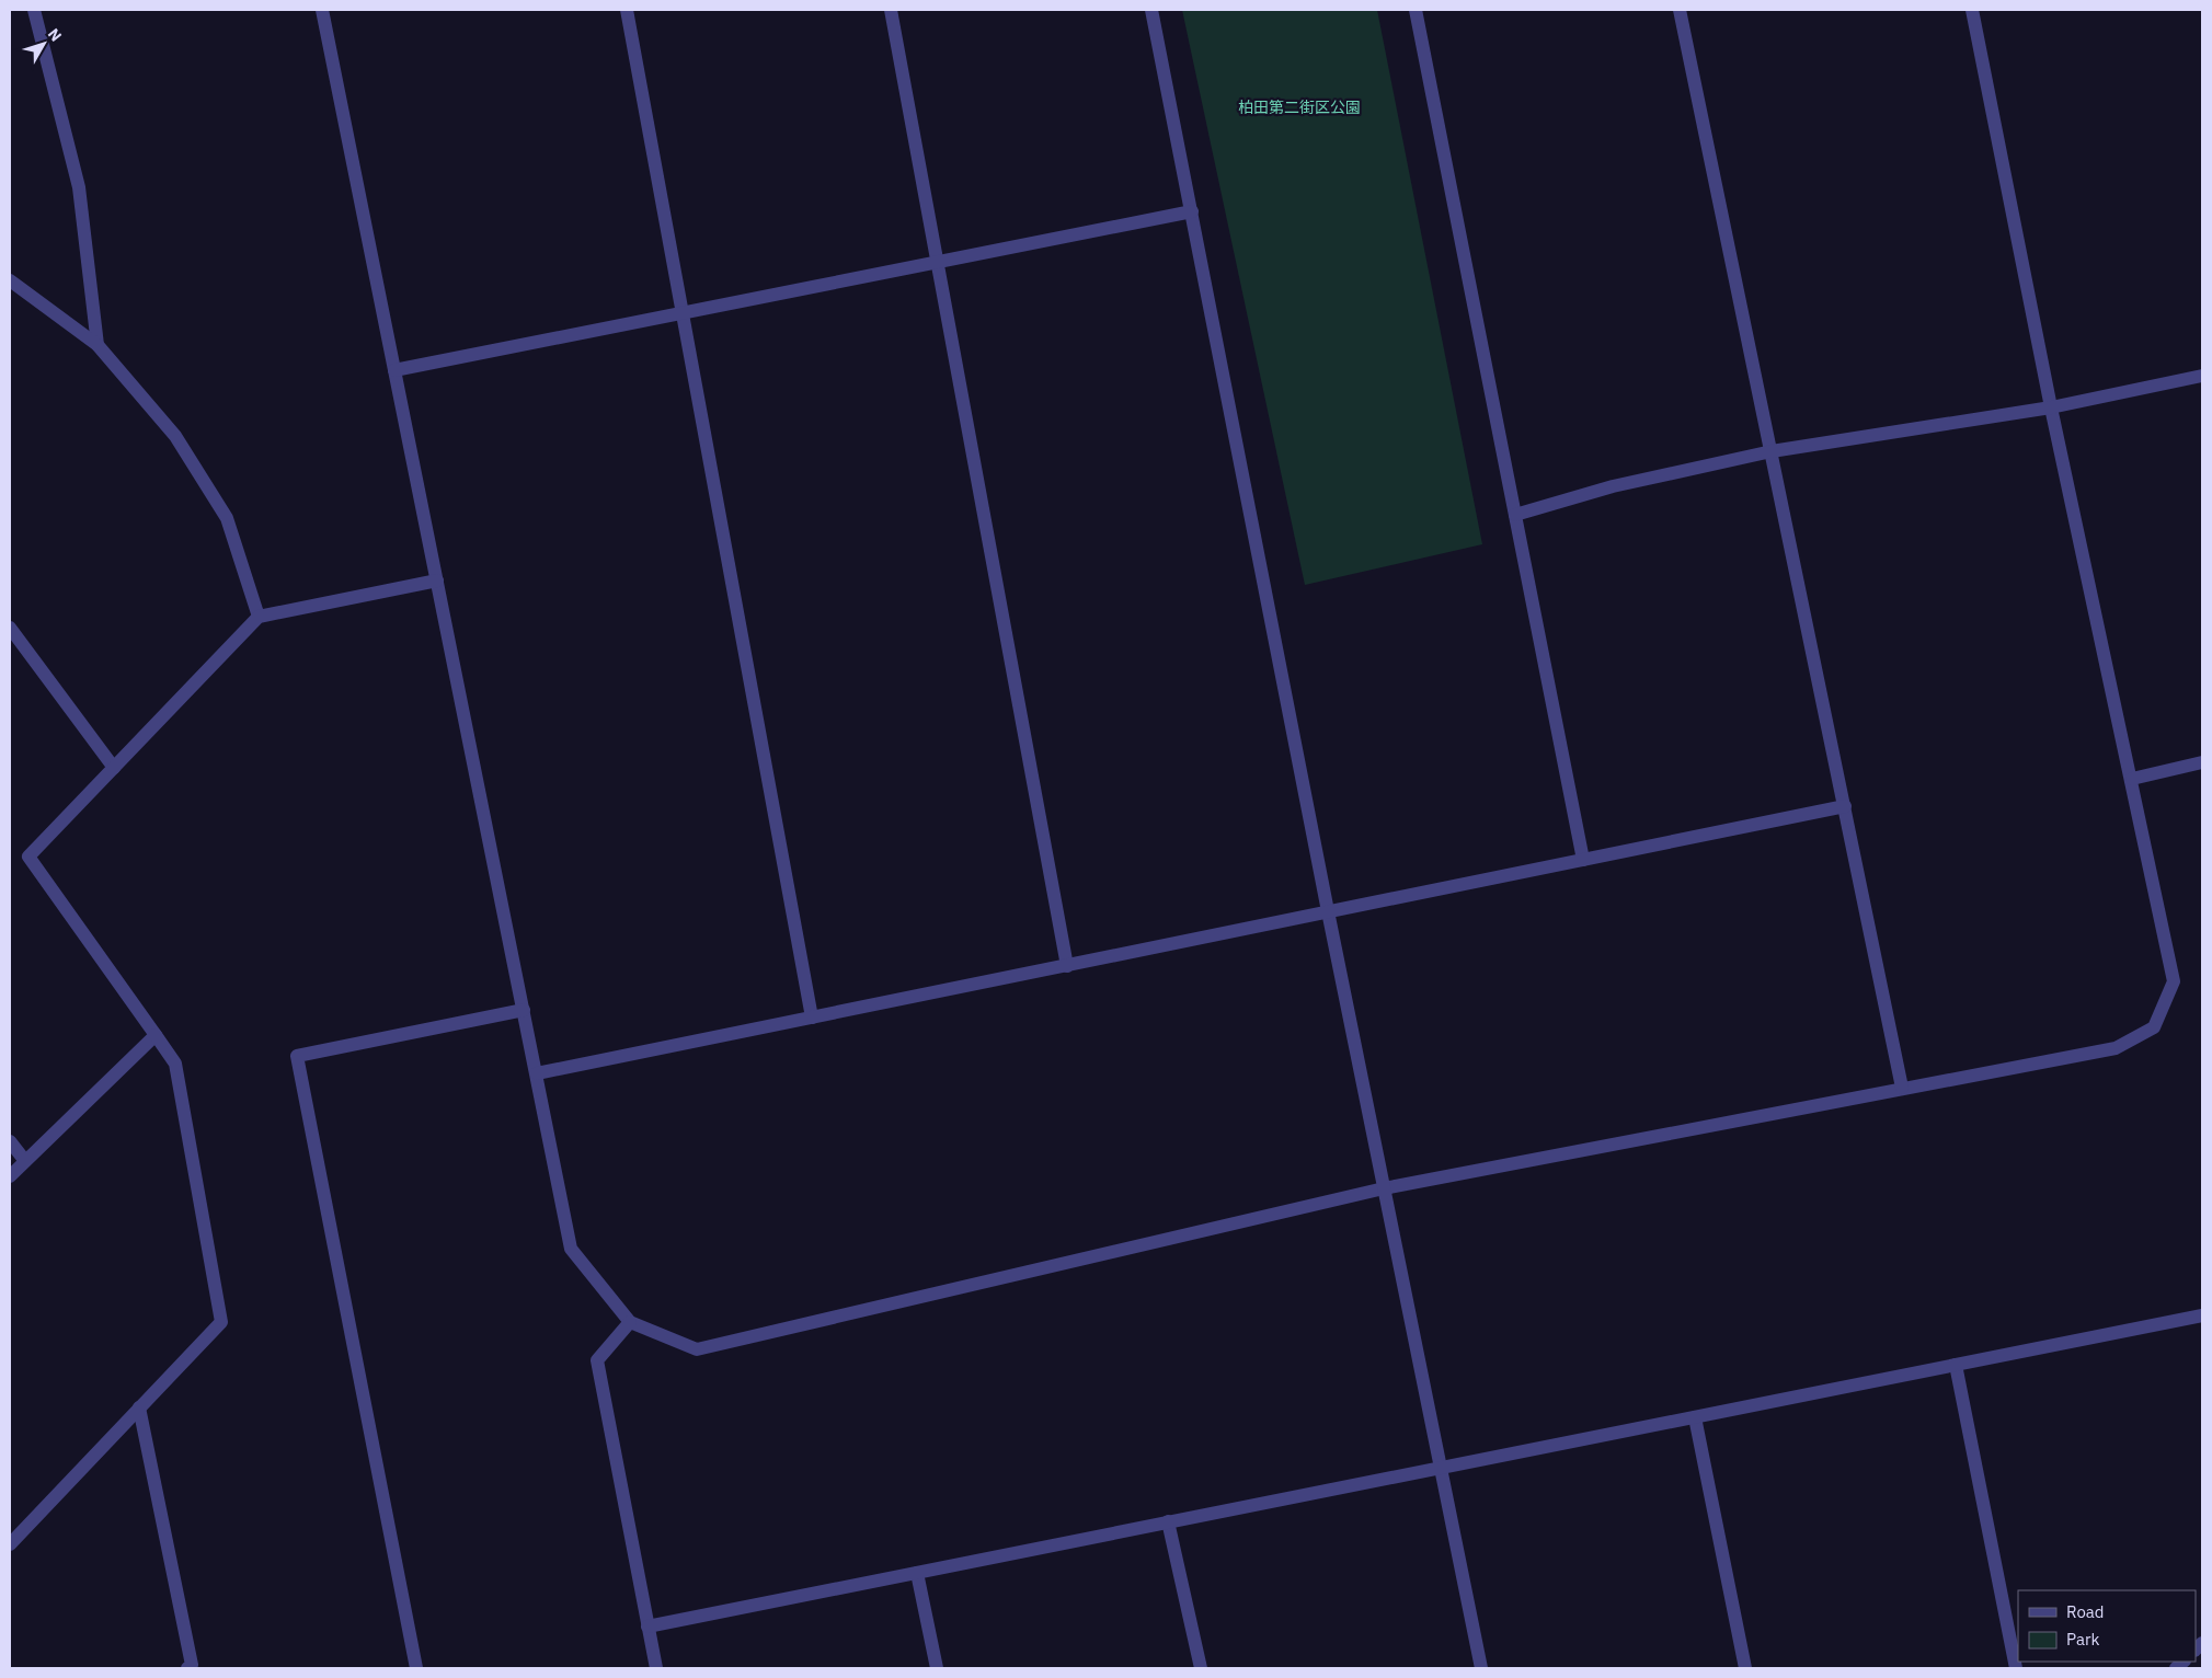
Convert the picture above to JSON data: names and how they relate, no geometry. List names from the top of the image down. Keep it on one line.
{"parks":["柏田第二街区公園"],"legend":["Road","Park"],"north":"top right"}
